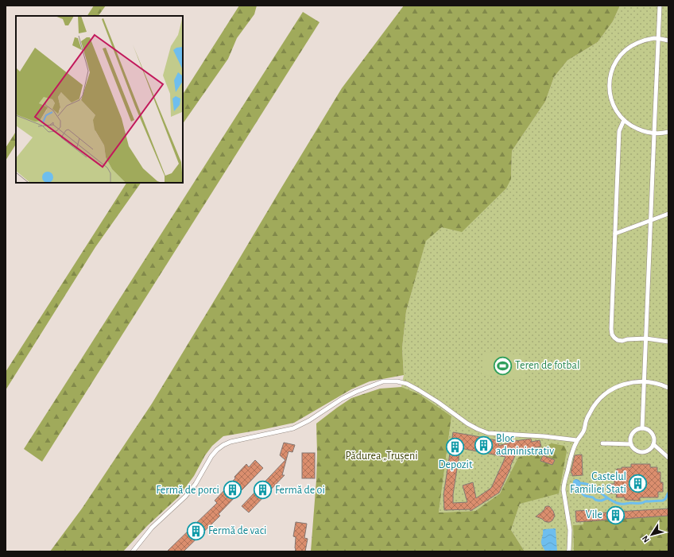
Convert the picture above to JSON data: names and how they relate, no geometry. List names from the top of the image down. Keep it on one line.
{"parks":["Pădurea „Trușeni"],"places":{"sports":["Teren de fotbal"],"building":["Bloc administrativ","Depozit","Castelul Familiei Stati","Fermă de porci","Fermă de oi","Vile","Fermă de vaci"]},"north":"bottom left"}
